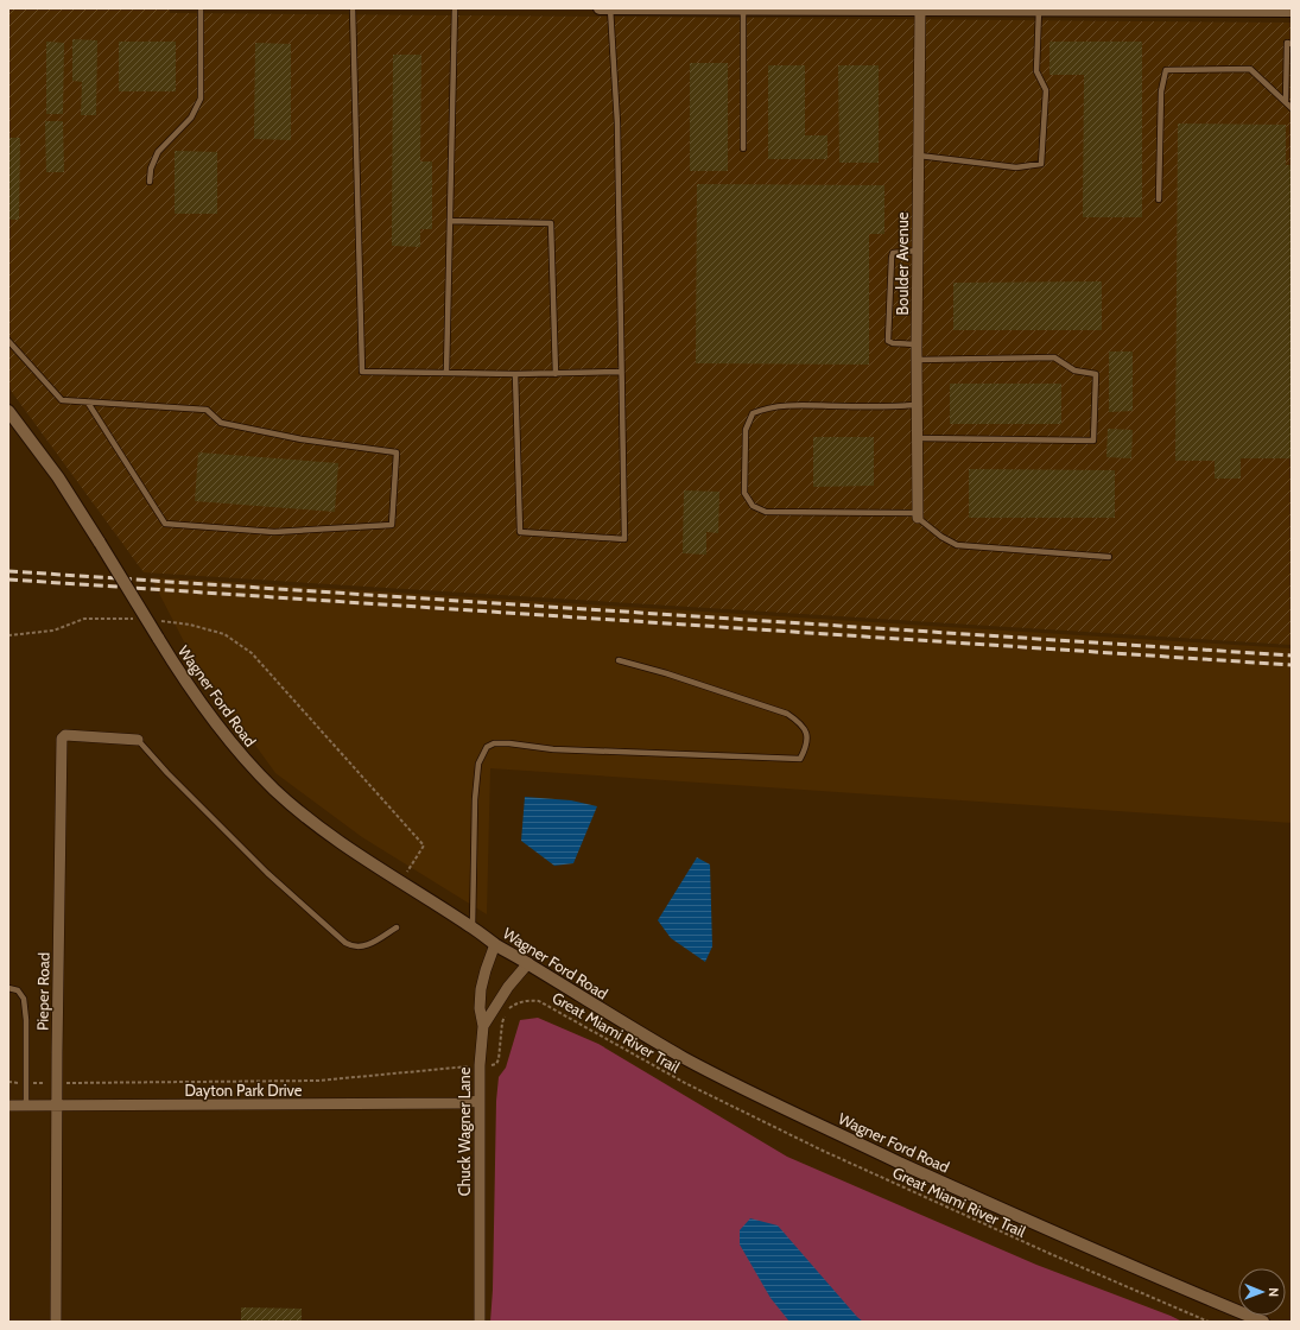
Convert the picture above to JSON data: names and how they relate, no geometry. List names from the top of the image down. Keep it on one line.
{"streets":{"main road":["Wagner Ford Road"],"street":["Boulder Avenue","Pieper Road","Dayton Park Drive","Chuck Wagner Lane"],"path":["Great Miami River Trail"]},"crossings":[["Wagner Ford Road","Chuck Wagner Lane"],["Pieper Road","Great Miami River Trail"],["Pieper Road","Dayton Park Drive"],["Great Miami River Trail","Chuck Wagner Lane"],["Dayton Park Drive","Chuck Wagner Lane"]],"north":"right"}
